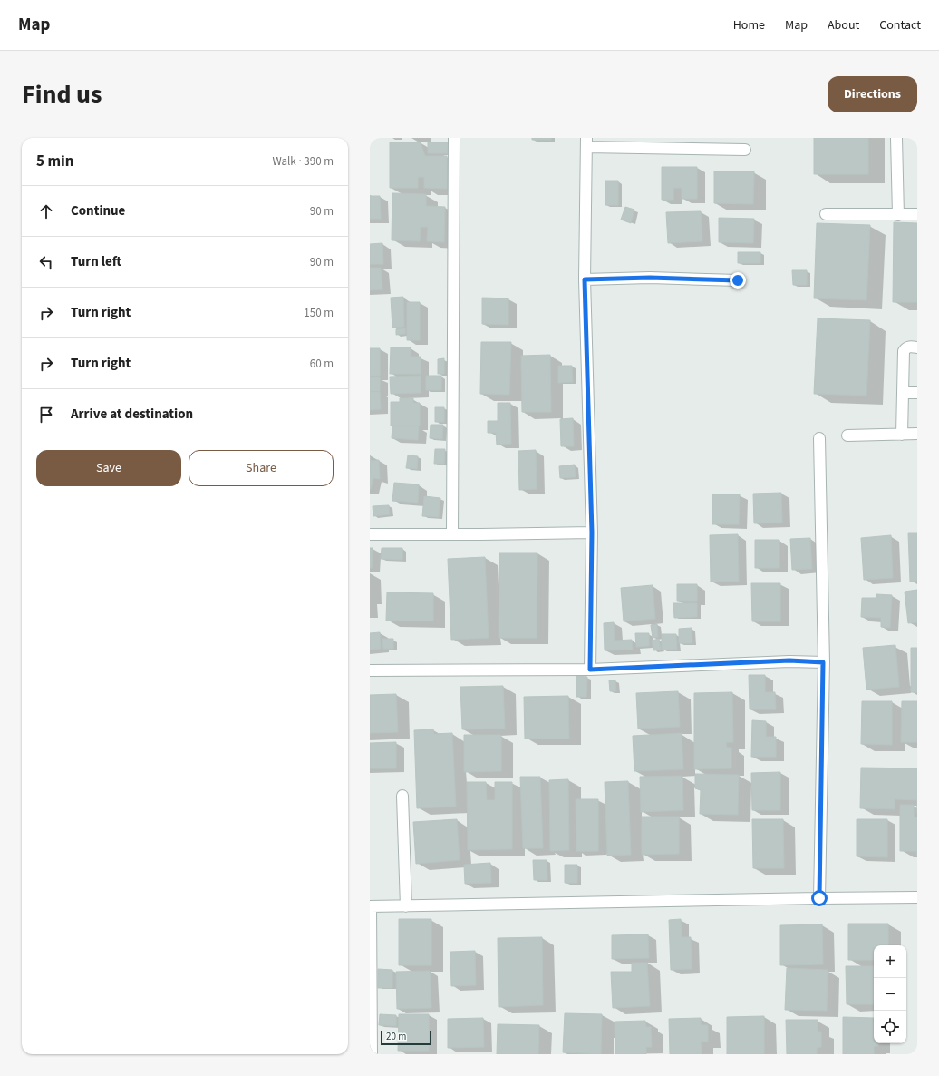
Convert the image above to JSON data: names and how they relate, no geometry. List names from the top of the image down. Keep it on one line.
{"scale_bar":"20 m","page":{"header":"Map","nav":["Home","Map","About","Contact"],"title":"Find us","buttons":["Directions",["Save","Share"]],"heading":["5 min","Walk · 390 m"],"list":[["Continue","90 m"],["Turn left","90 m"],["Turn right","150 m"],["Turn right","60 m"],"Arrive at destination"],"map_buttons":["+","−"],"scale":"20 m"}}
